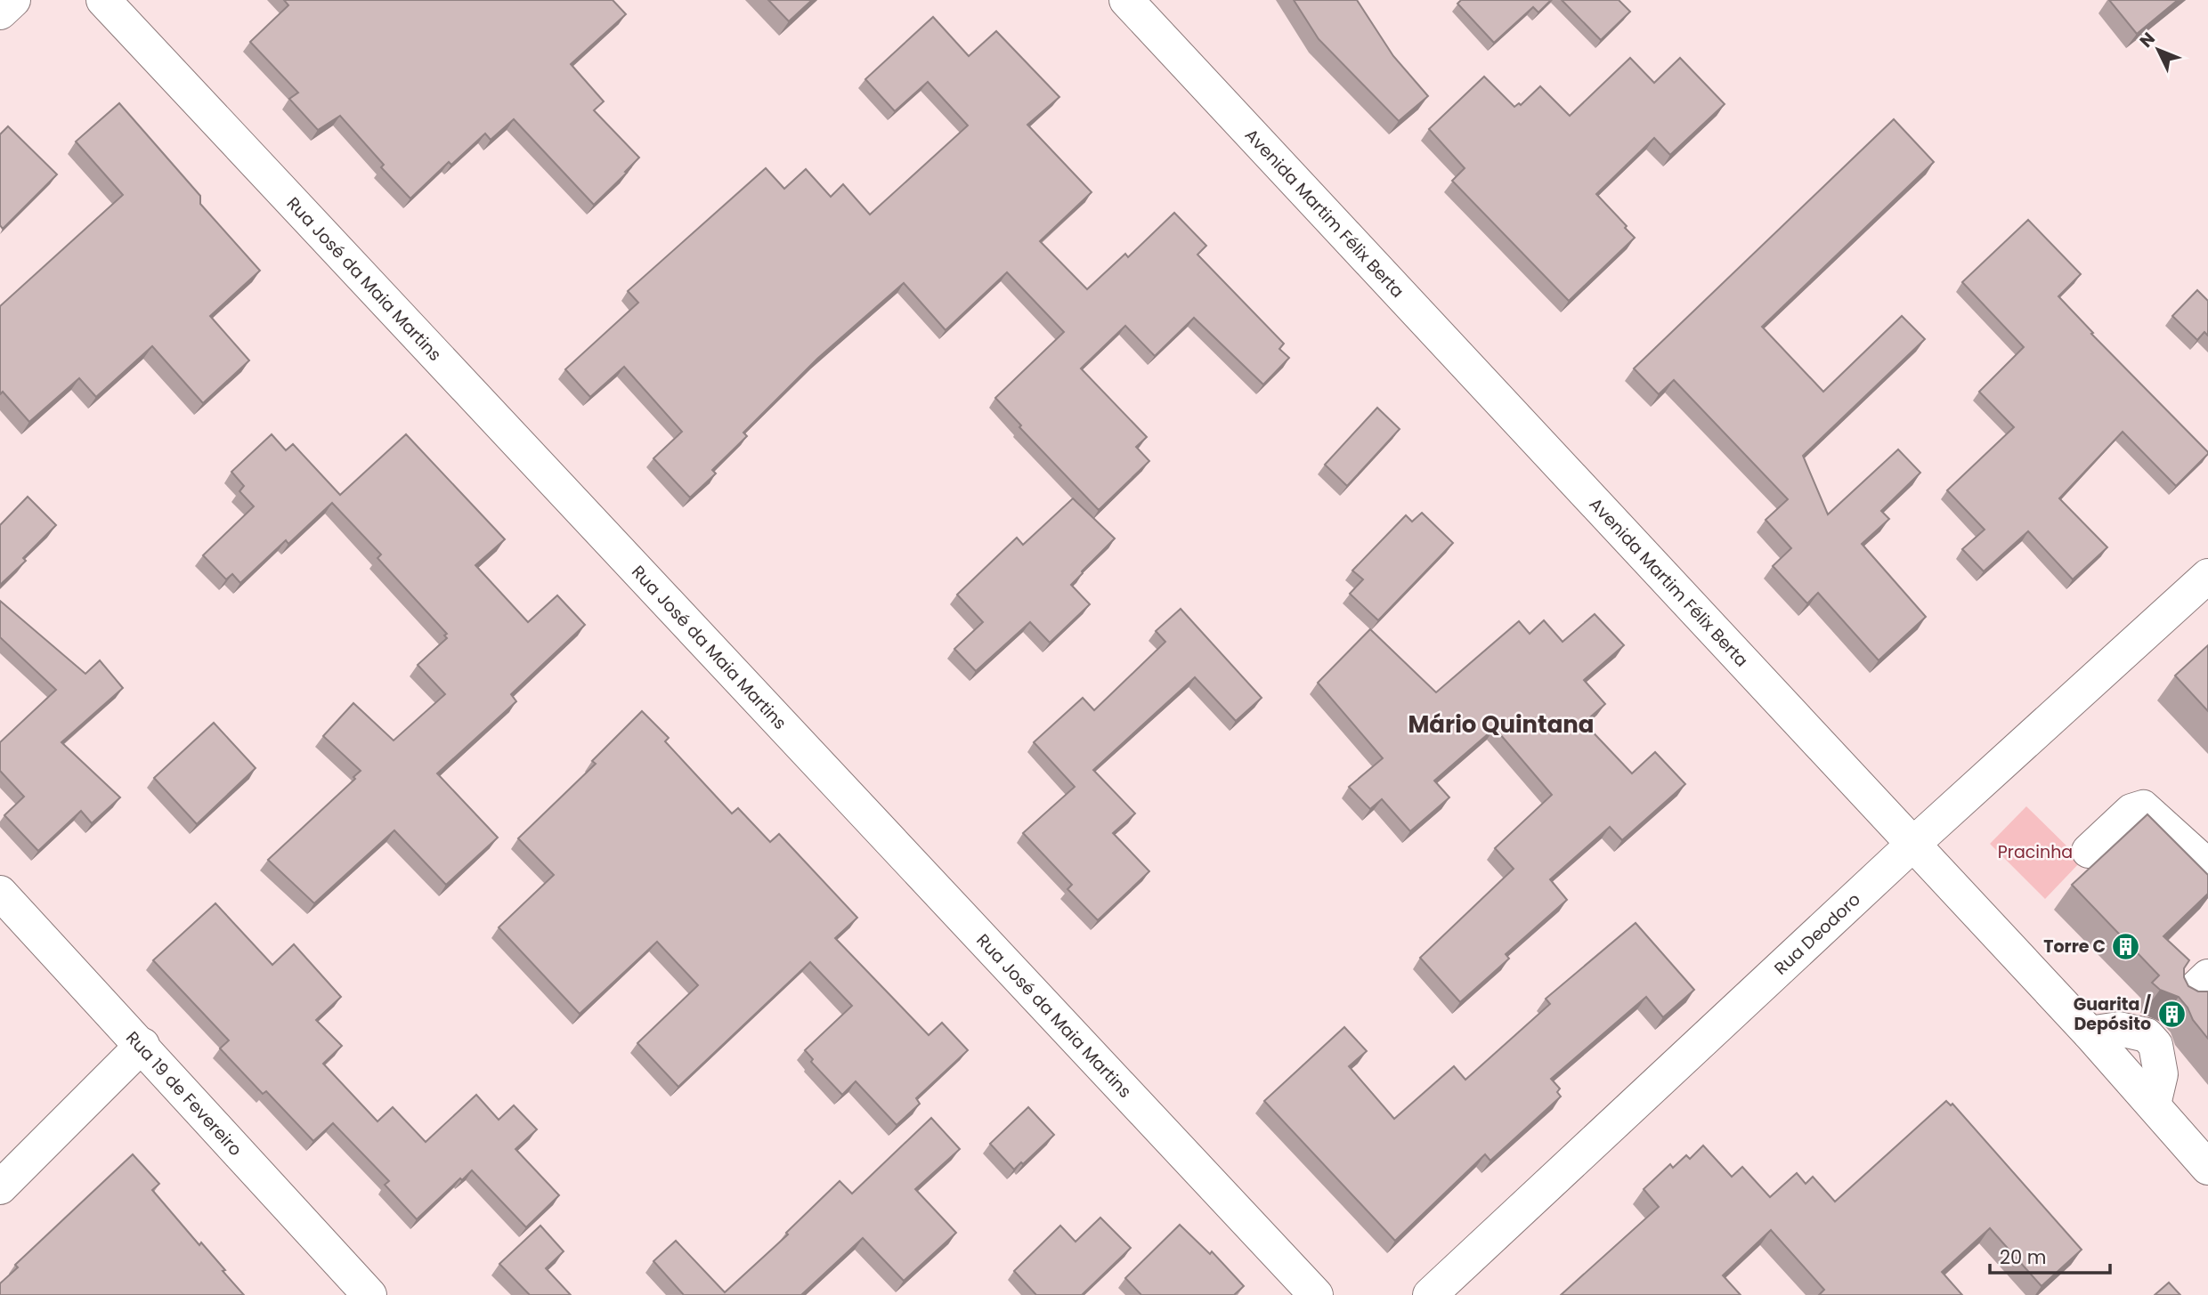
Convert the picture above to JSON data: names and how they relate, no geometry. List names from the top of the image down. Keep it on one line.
{"streets":{"street":["Avenida Martim Félix Berta","Rua José da Maia Martins","Rua Deodoro","Rua 19 de Fevereiro"]},"crossings":[["Avenida Martim Félix Berta","Rua Deodoro"]],"districts":["Mário Quintana"],"parks":["Pracinha"],"places":{"building":["Torre C","Guarita / Depósito"]},"scale_bar":"20 m","north":"top left"}
